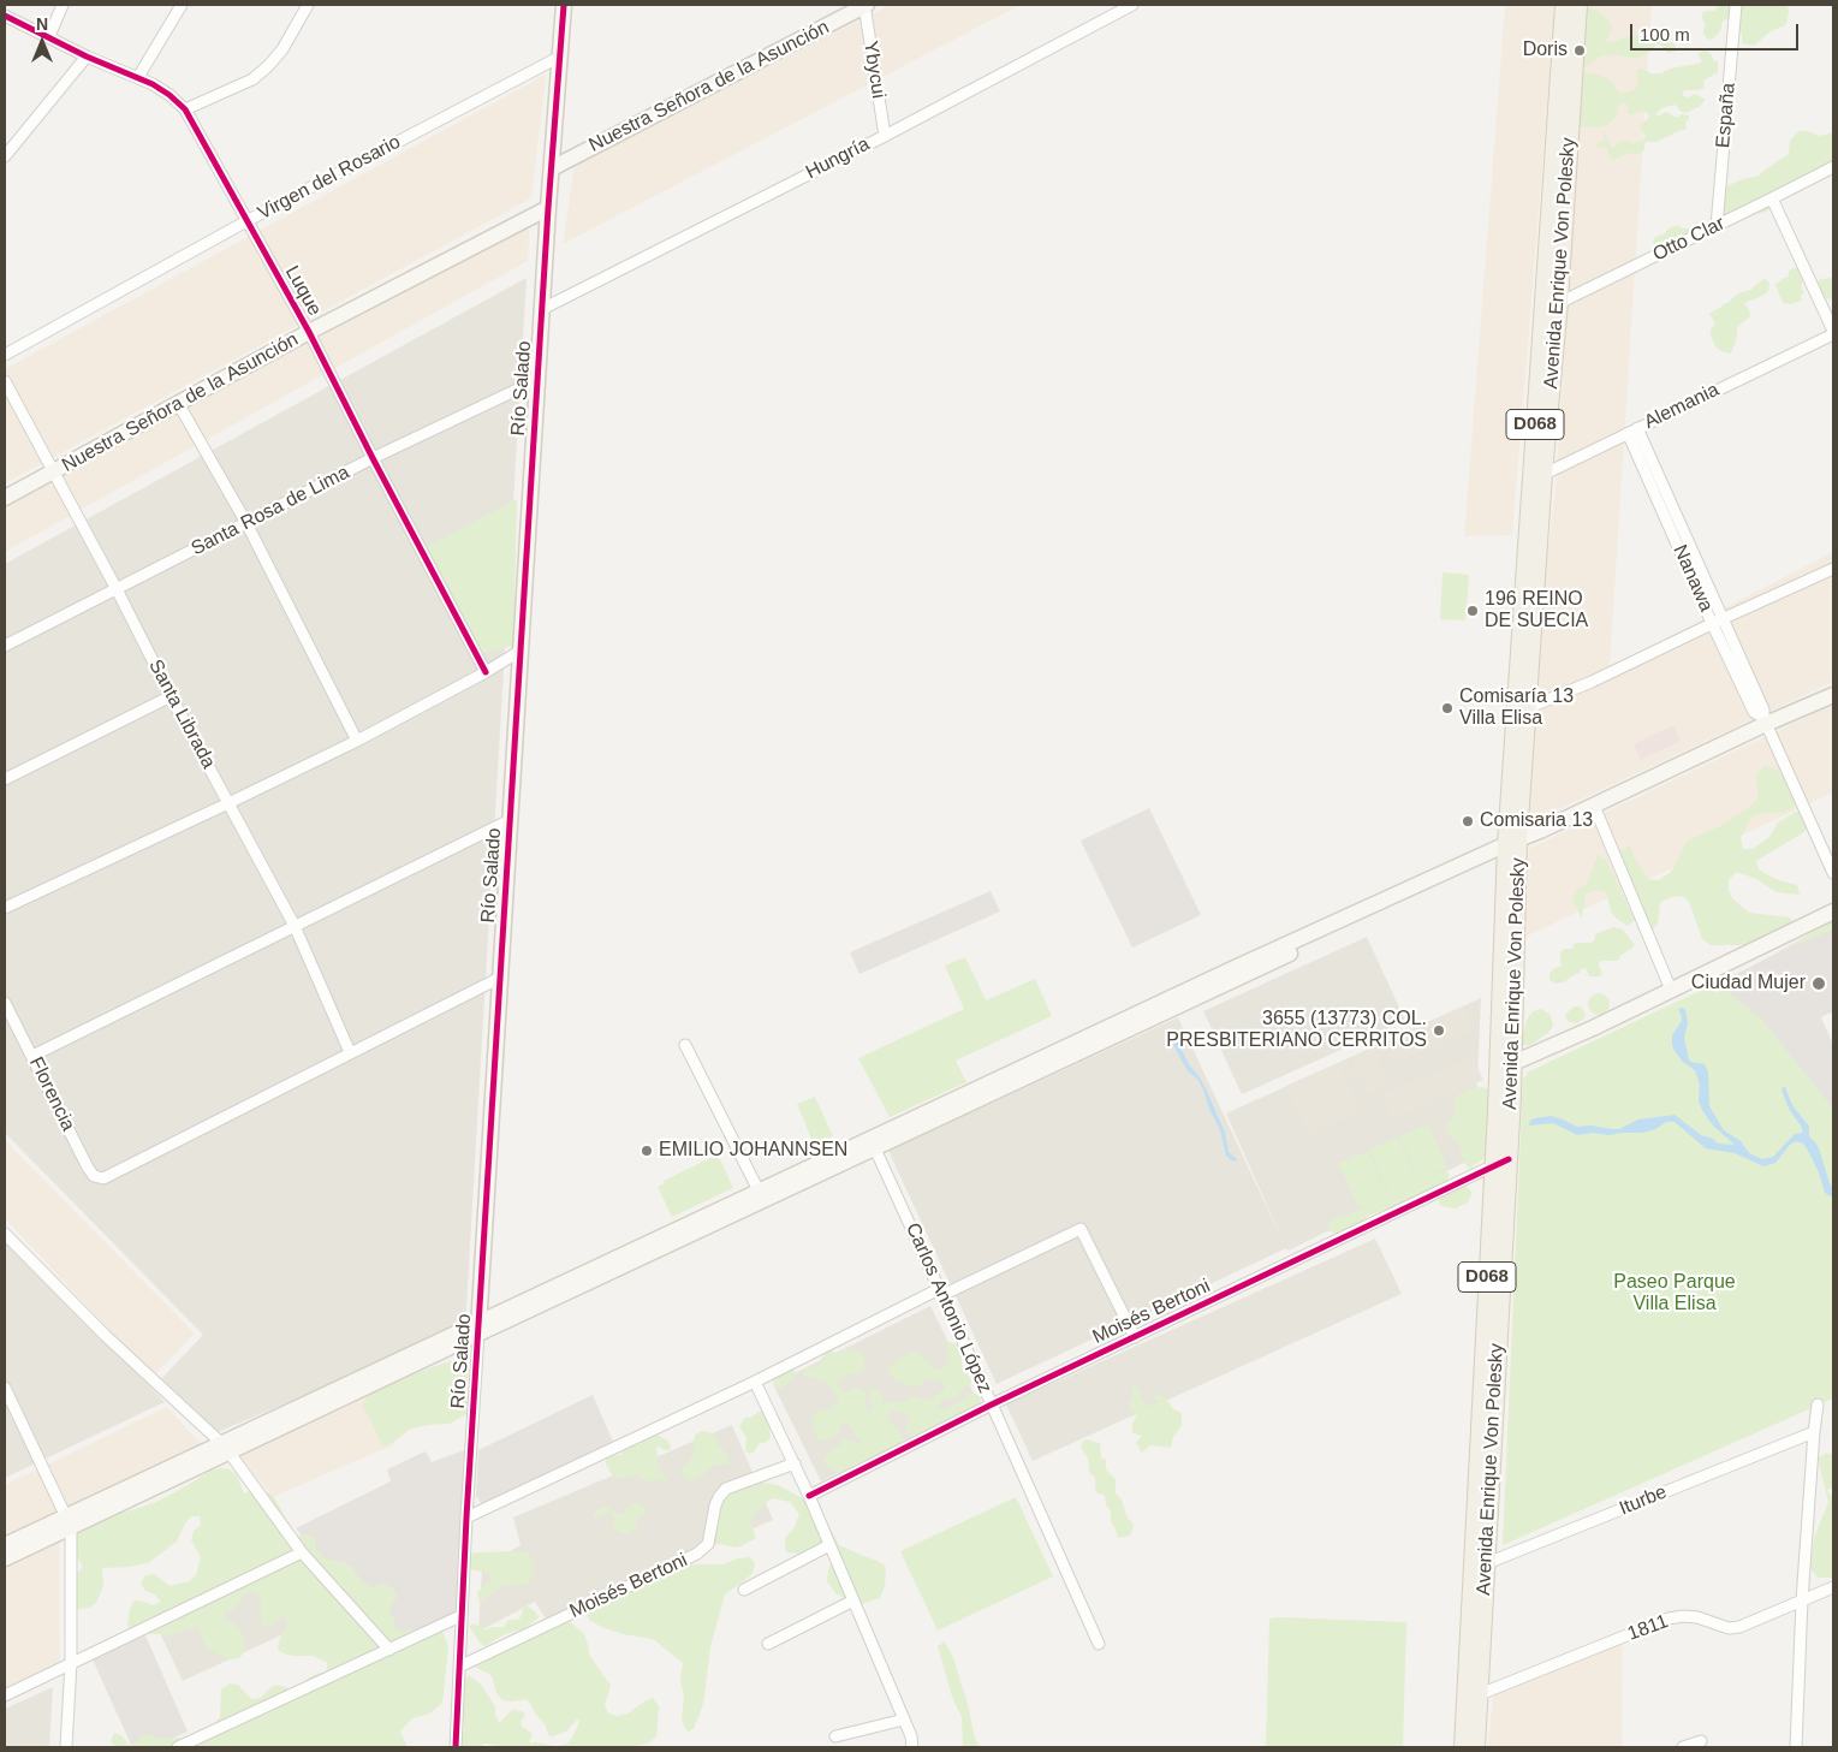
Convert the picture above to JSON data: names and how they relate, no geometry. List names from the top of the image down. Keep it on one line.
{"streets":{"main road":["Nuestra Señora de la Asunción","Avenida Enrique Von Polesky","Río Salado","D068"],"street":["Ybycui","España","Hungría","Virgen del Rosario","Otto Clar","Luque","Alemania","Santa Rosa de Lima","Nanawa","Santa Librada","Florencia","Carlos Antonio López","Moisés Bertoni","Iturbe","1811"]},"crossings":[["Ybycui","Nuestra Señora de la Asunción"],["Ybycui","Hungría"],["Nuestra Señora de la Asunción","Luque"],["Nuestra Señora de la Asunción","Río Salado"],["Nuestra Señora de la Asunción","Santa Librada"],["España","Otto Clar"],["Hungría","Río Salado"],["Virgen del Rosario","Luque"],["Virgen del Rosario","Río Salado"],["Otto Clar","Avenida Enrique Von Polesky"],["Avenida Enrique Von Polesky","Alemania"],["Avenida Enrique Von Polesky","Moisés Bertoni"],["Avenida Enrique Von Polesky","Iturbe"],["Avenida Enrique Von Polesky","1811"],["Luque","Santa Rosa de Lima"],["Río Salado","Santa Rosa de Lima"],["Río Salado","Moisés Bertoni"],["Alemania","Nanawa"],["Santa Rosa de Lima","Santa Librada"],["Santa Librada","Florencia"],["Carlos Antonio López","Moisés Bertoni"]],"parks":["Paseo Parque Villa Elisa"],"places":["Doris","196 REINO DE SUECIA","Comisaría 13 Villa Elisa","Comisaria 13","Ciudad Mujer","3655 (13773) COL. PRESBITERIANO CERRITOS","EMILIO JOHANNSEN"],"scale_bar":"100 m","north":"top"}
